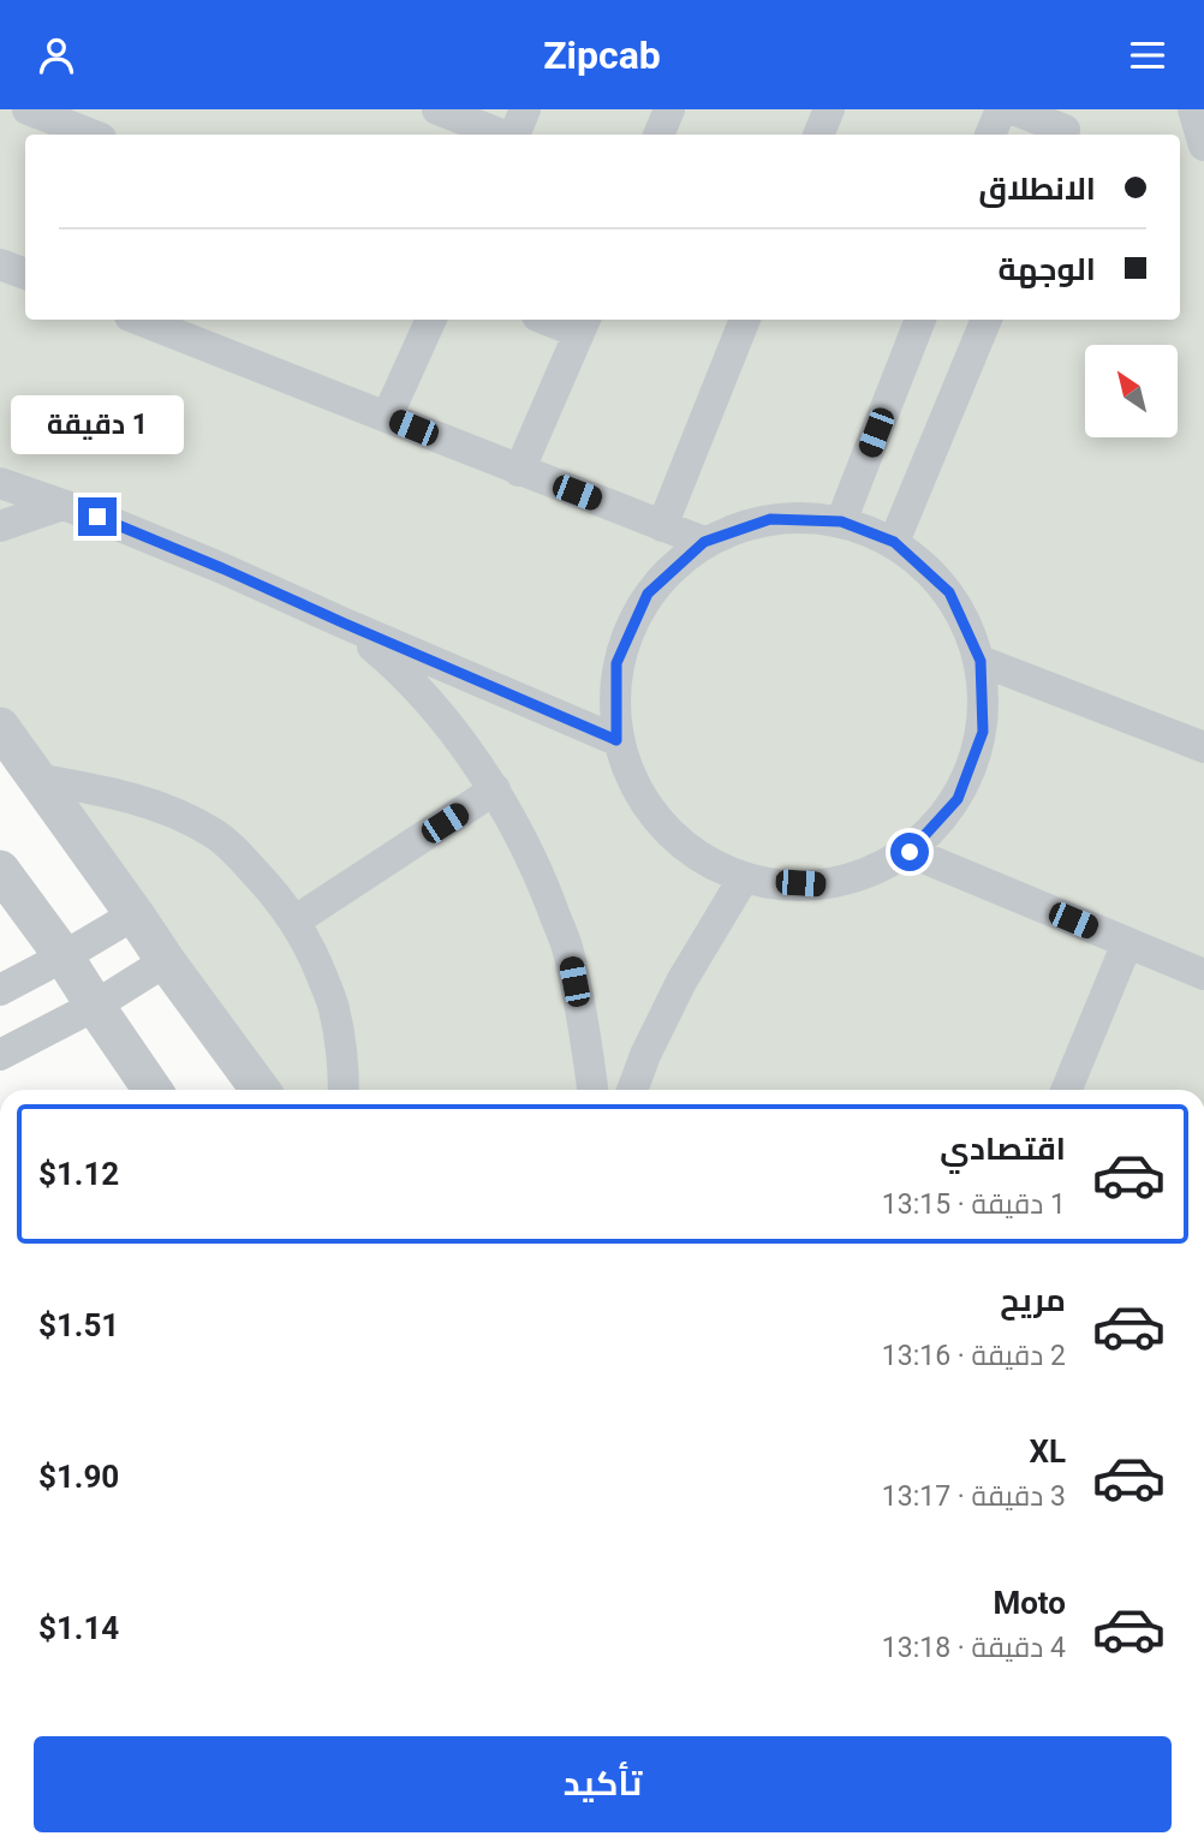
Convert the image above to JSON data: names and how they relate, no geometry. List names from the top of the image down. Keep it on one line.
{"north":"top left","page":{"header":"Zipcab","banner":["الانطلاق","الوجهة"],"bubble":"1 دقيقة","list":[{"name":"اقتصادي","note":"1 دقيقة · 13:15","value":"$1.12"},{"name":"مريح","note":"2 دقيقة · 13:16","value":"$1.51"},{"name":"XL","note":"3 دقيقة · 13:17","value":"$1.90"},{"name":"Moto","note":"4 دقيقة · 13:18","value":"$1.14"}],"buttons":"تأكيد"}}
